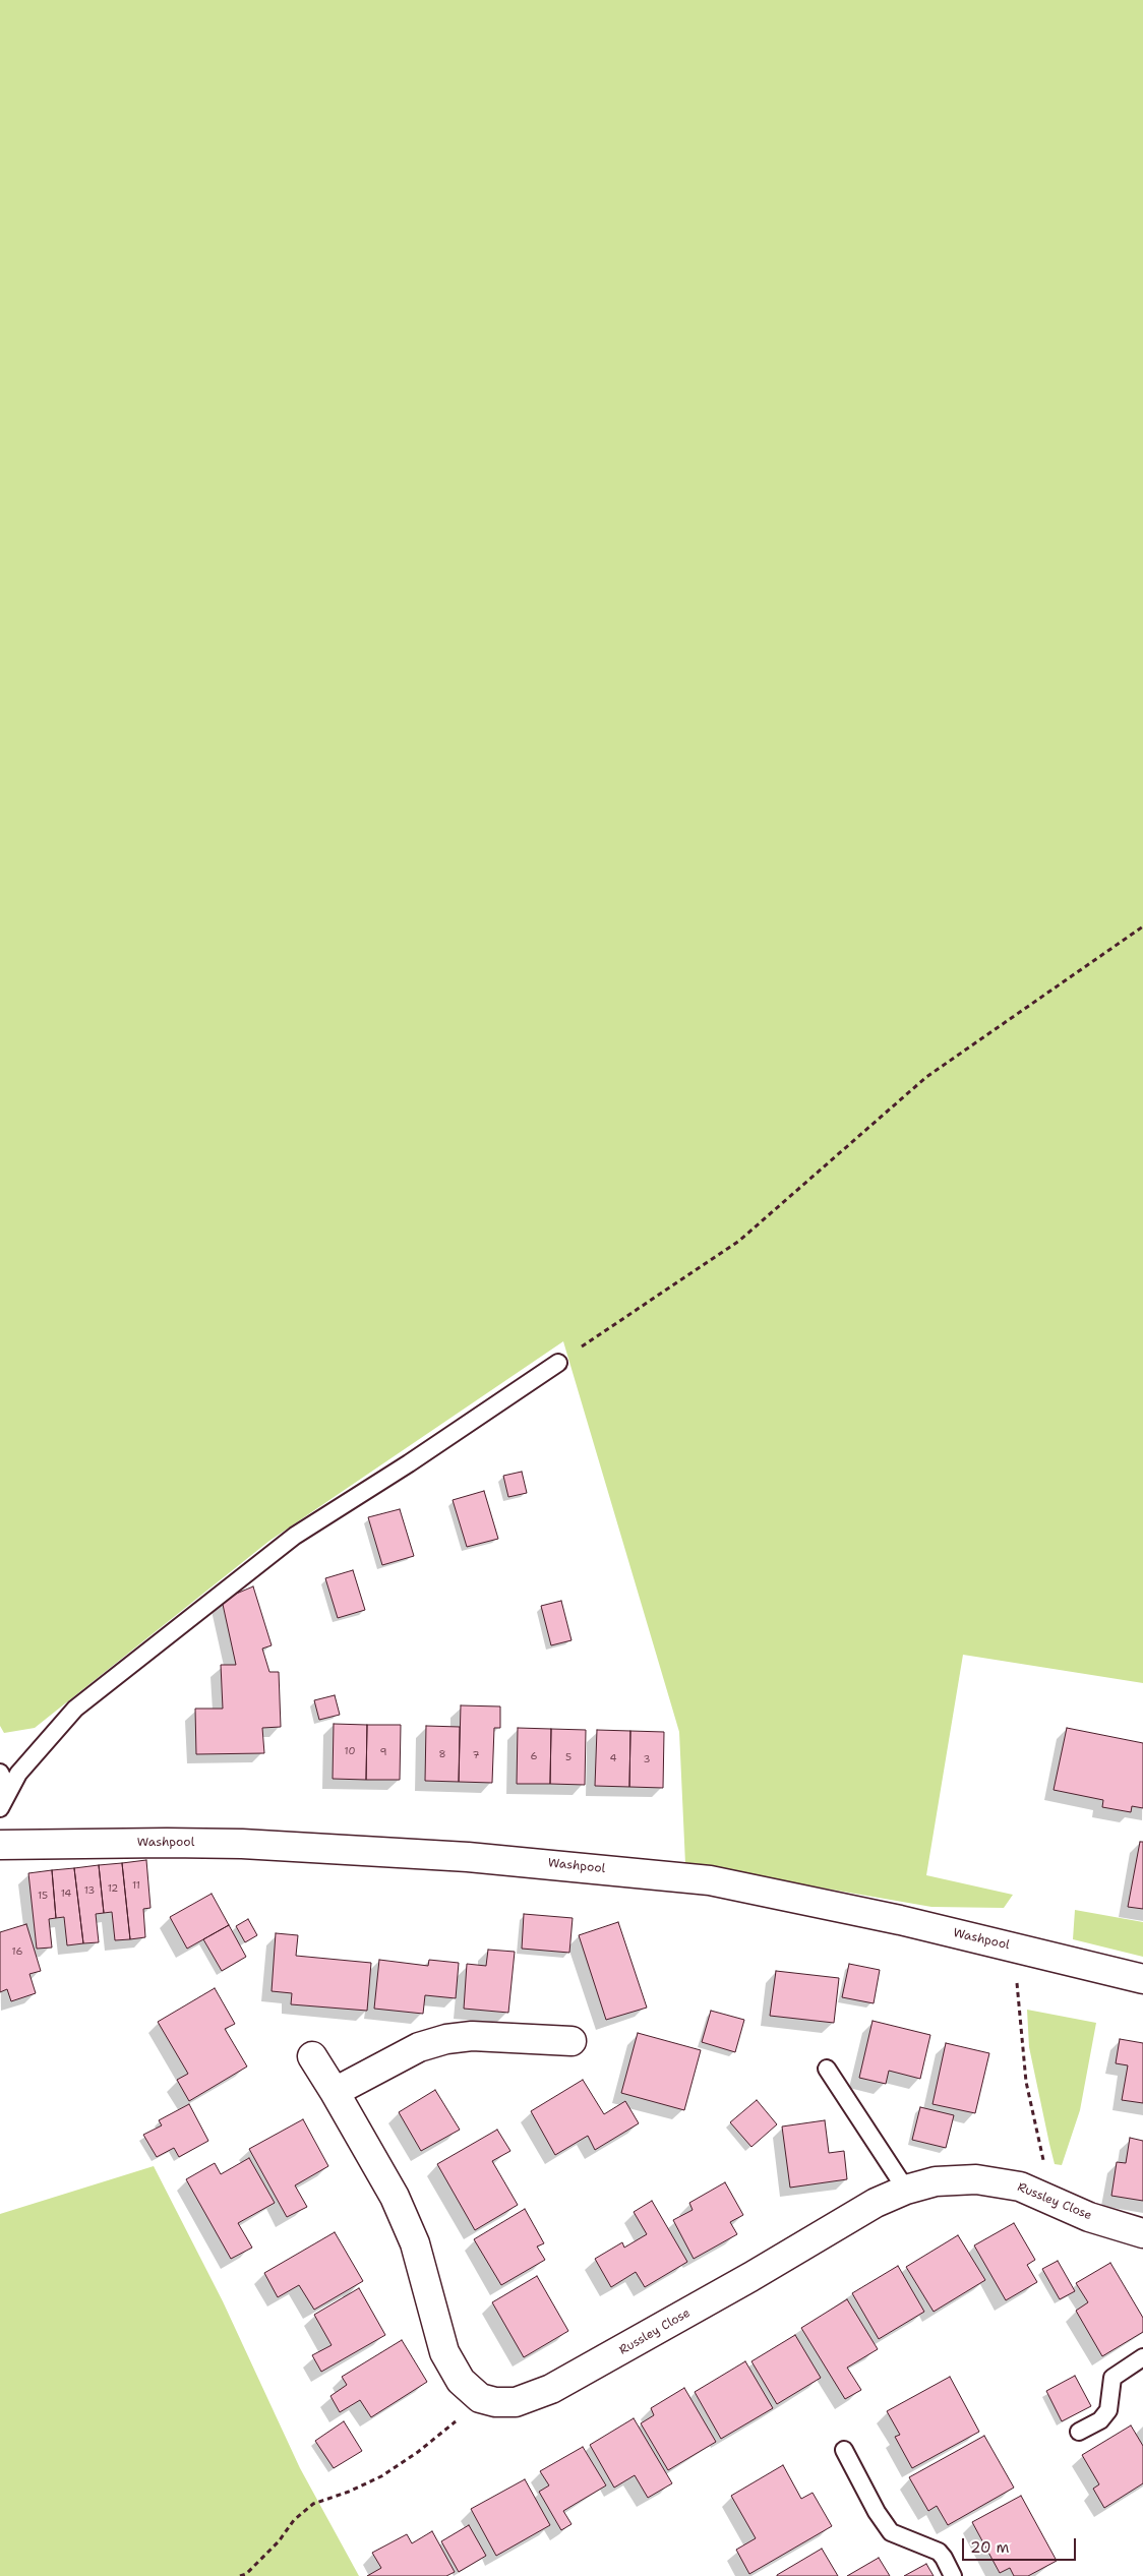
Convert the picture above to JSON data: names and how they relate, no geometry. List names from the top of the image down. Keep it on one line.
{"streets":{"street":["Washpool","Russley Close"]},"house_numbers":["10","9","8","7","6","5","4","3","11","12","13","14","15","16"],"scale_bar":"20 m"}
